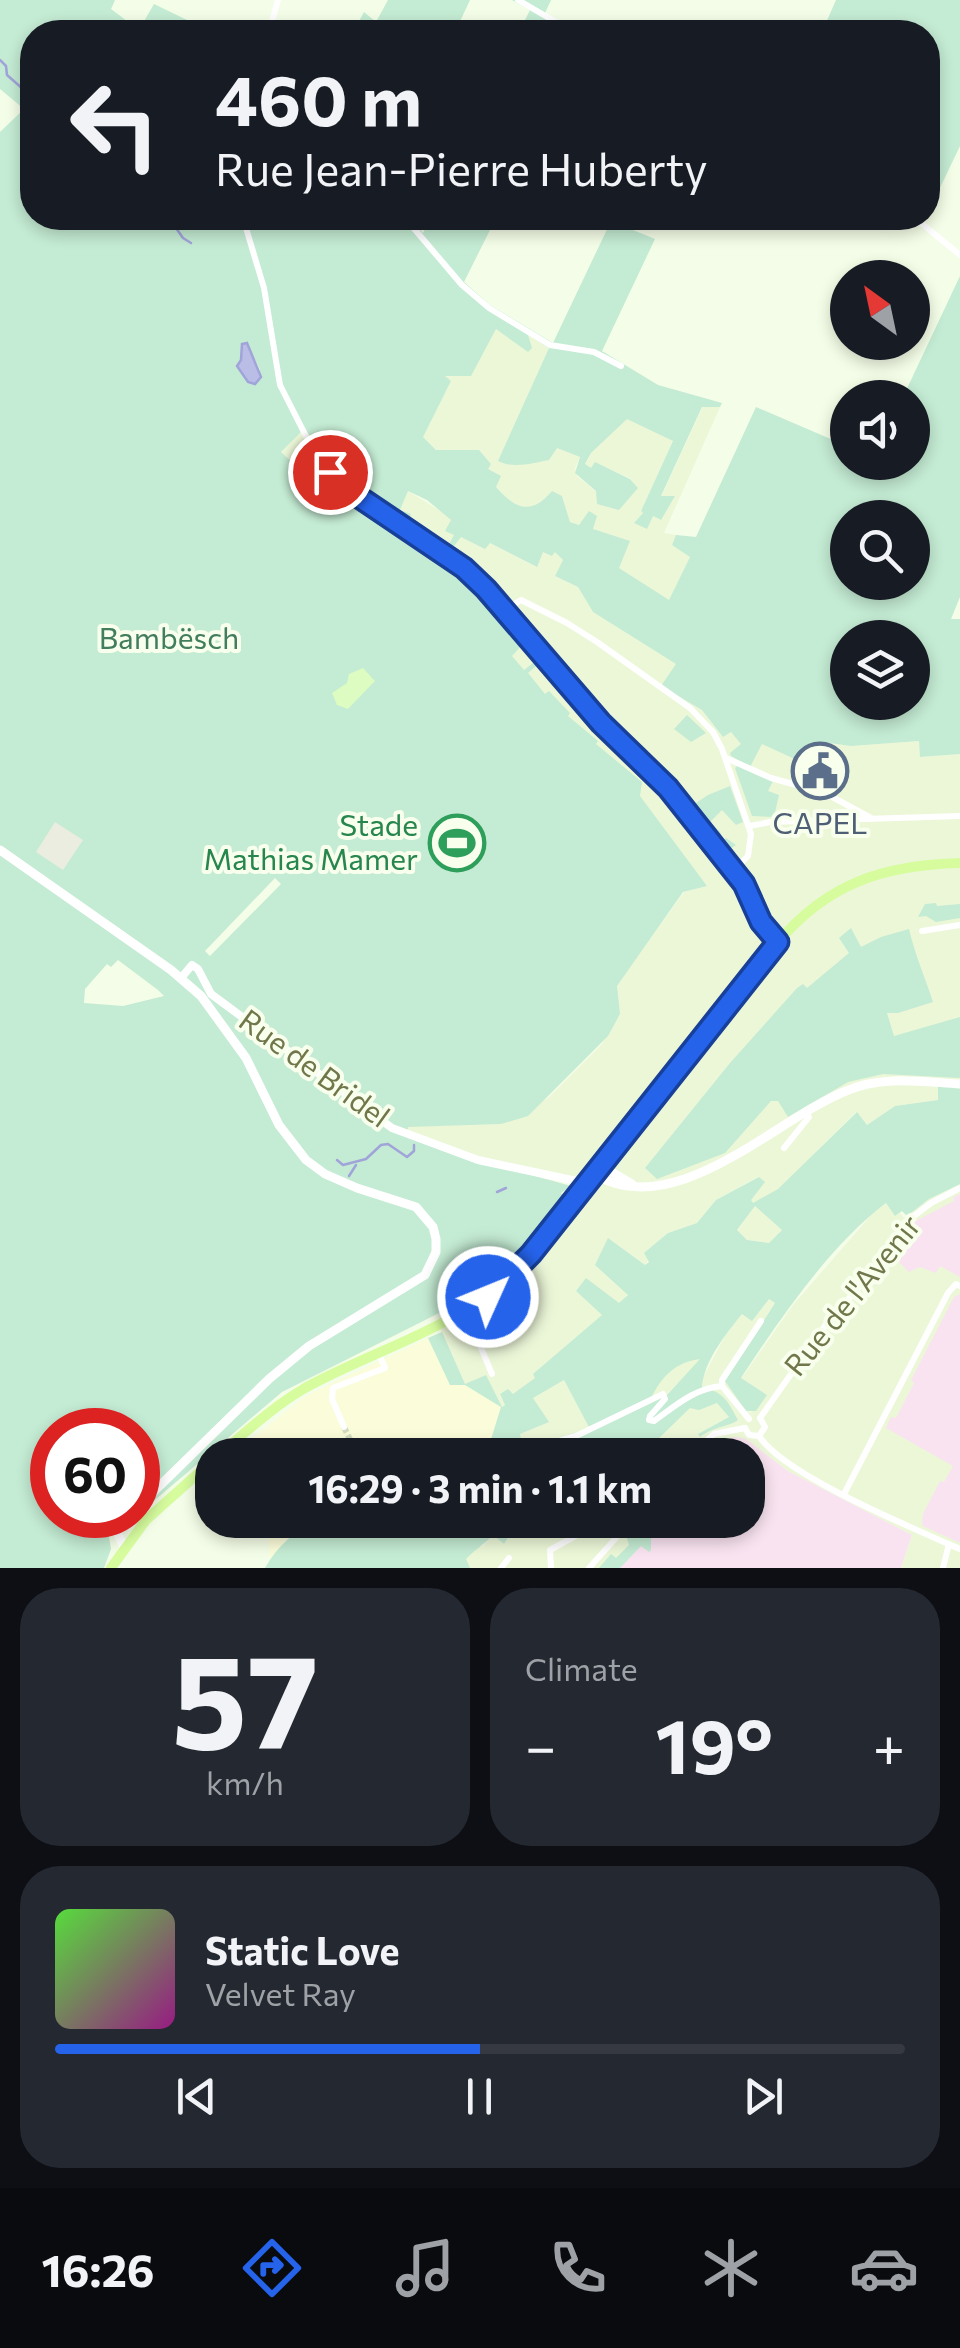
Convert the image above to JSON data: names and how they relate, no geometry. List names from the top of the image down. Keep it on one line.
{"streets":{"street":["Rue de Bridel","Rue de l'Avenir"]},"parks":["Bambësch"],"places":{"public building":["CAPEL"],"sports":["Stade Mathias Mamer"]},"north":"top left","page":{"turn":["460 m","Rue Jean-Pierre Huberty"],"limit":"60","trip":"16:29 · 3 min · 1.1 km","tile":[["57","km/h"],"Climate"],"heat":["−","19°","+"],"song":["Static Love","Velvet Ray"],"tabs":"16:26"}}
